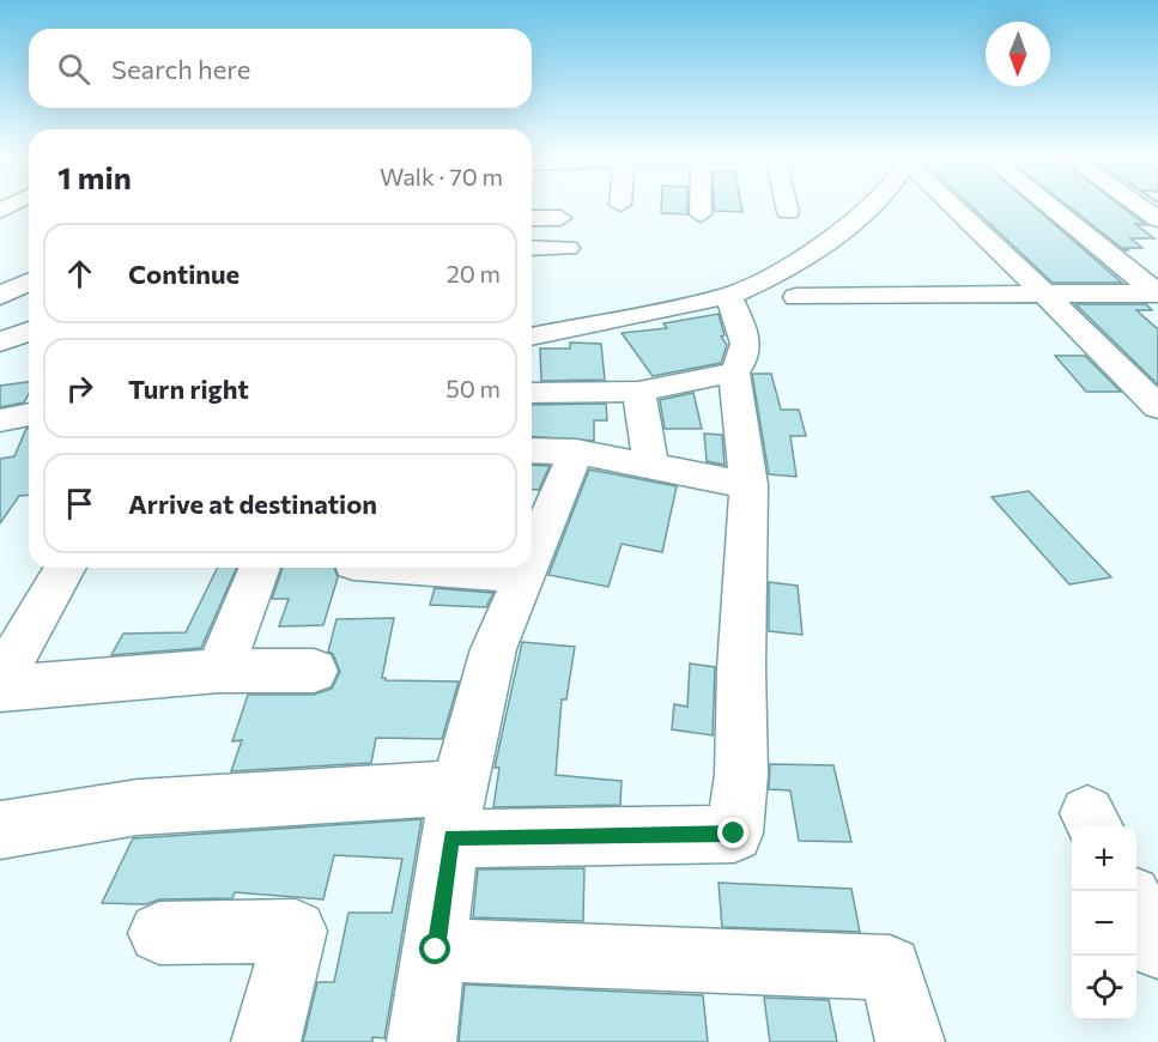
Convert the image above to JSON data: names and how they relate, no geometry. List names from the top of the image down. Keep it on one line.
{"north":"bottom","page":{"search":"Search here","heading":["1 min","Walk · 70 m"],"list":[["Continue","20 m"],["Turn right","50 m"],"Arrive at destination"],"map_buttons":["+","−"]}}
